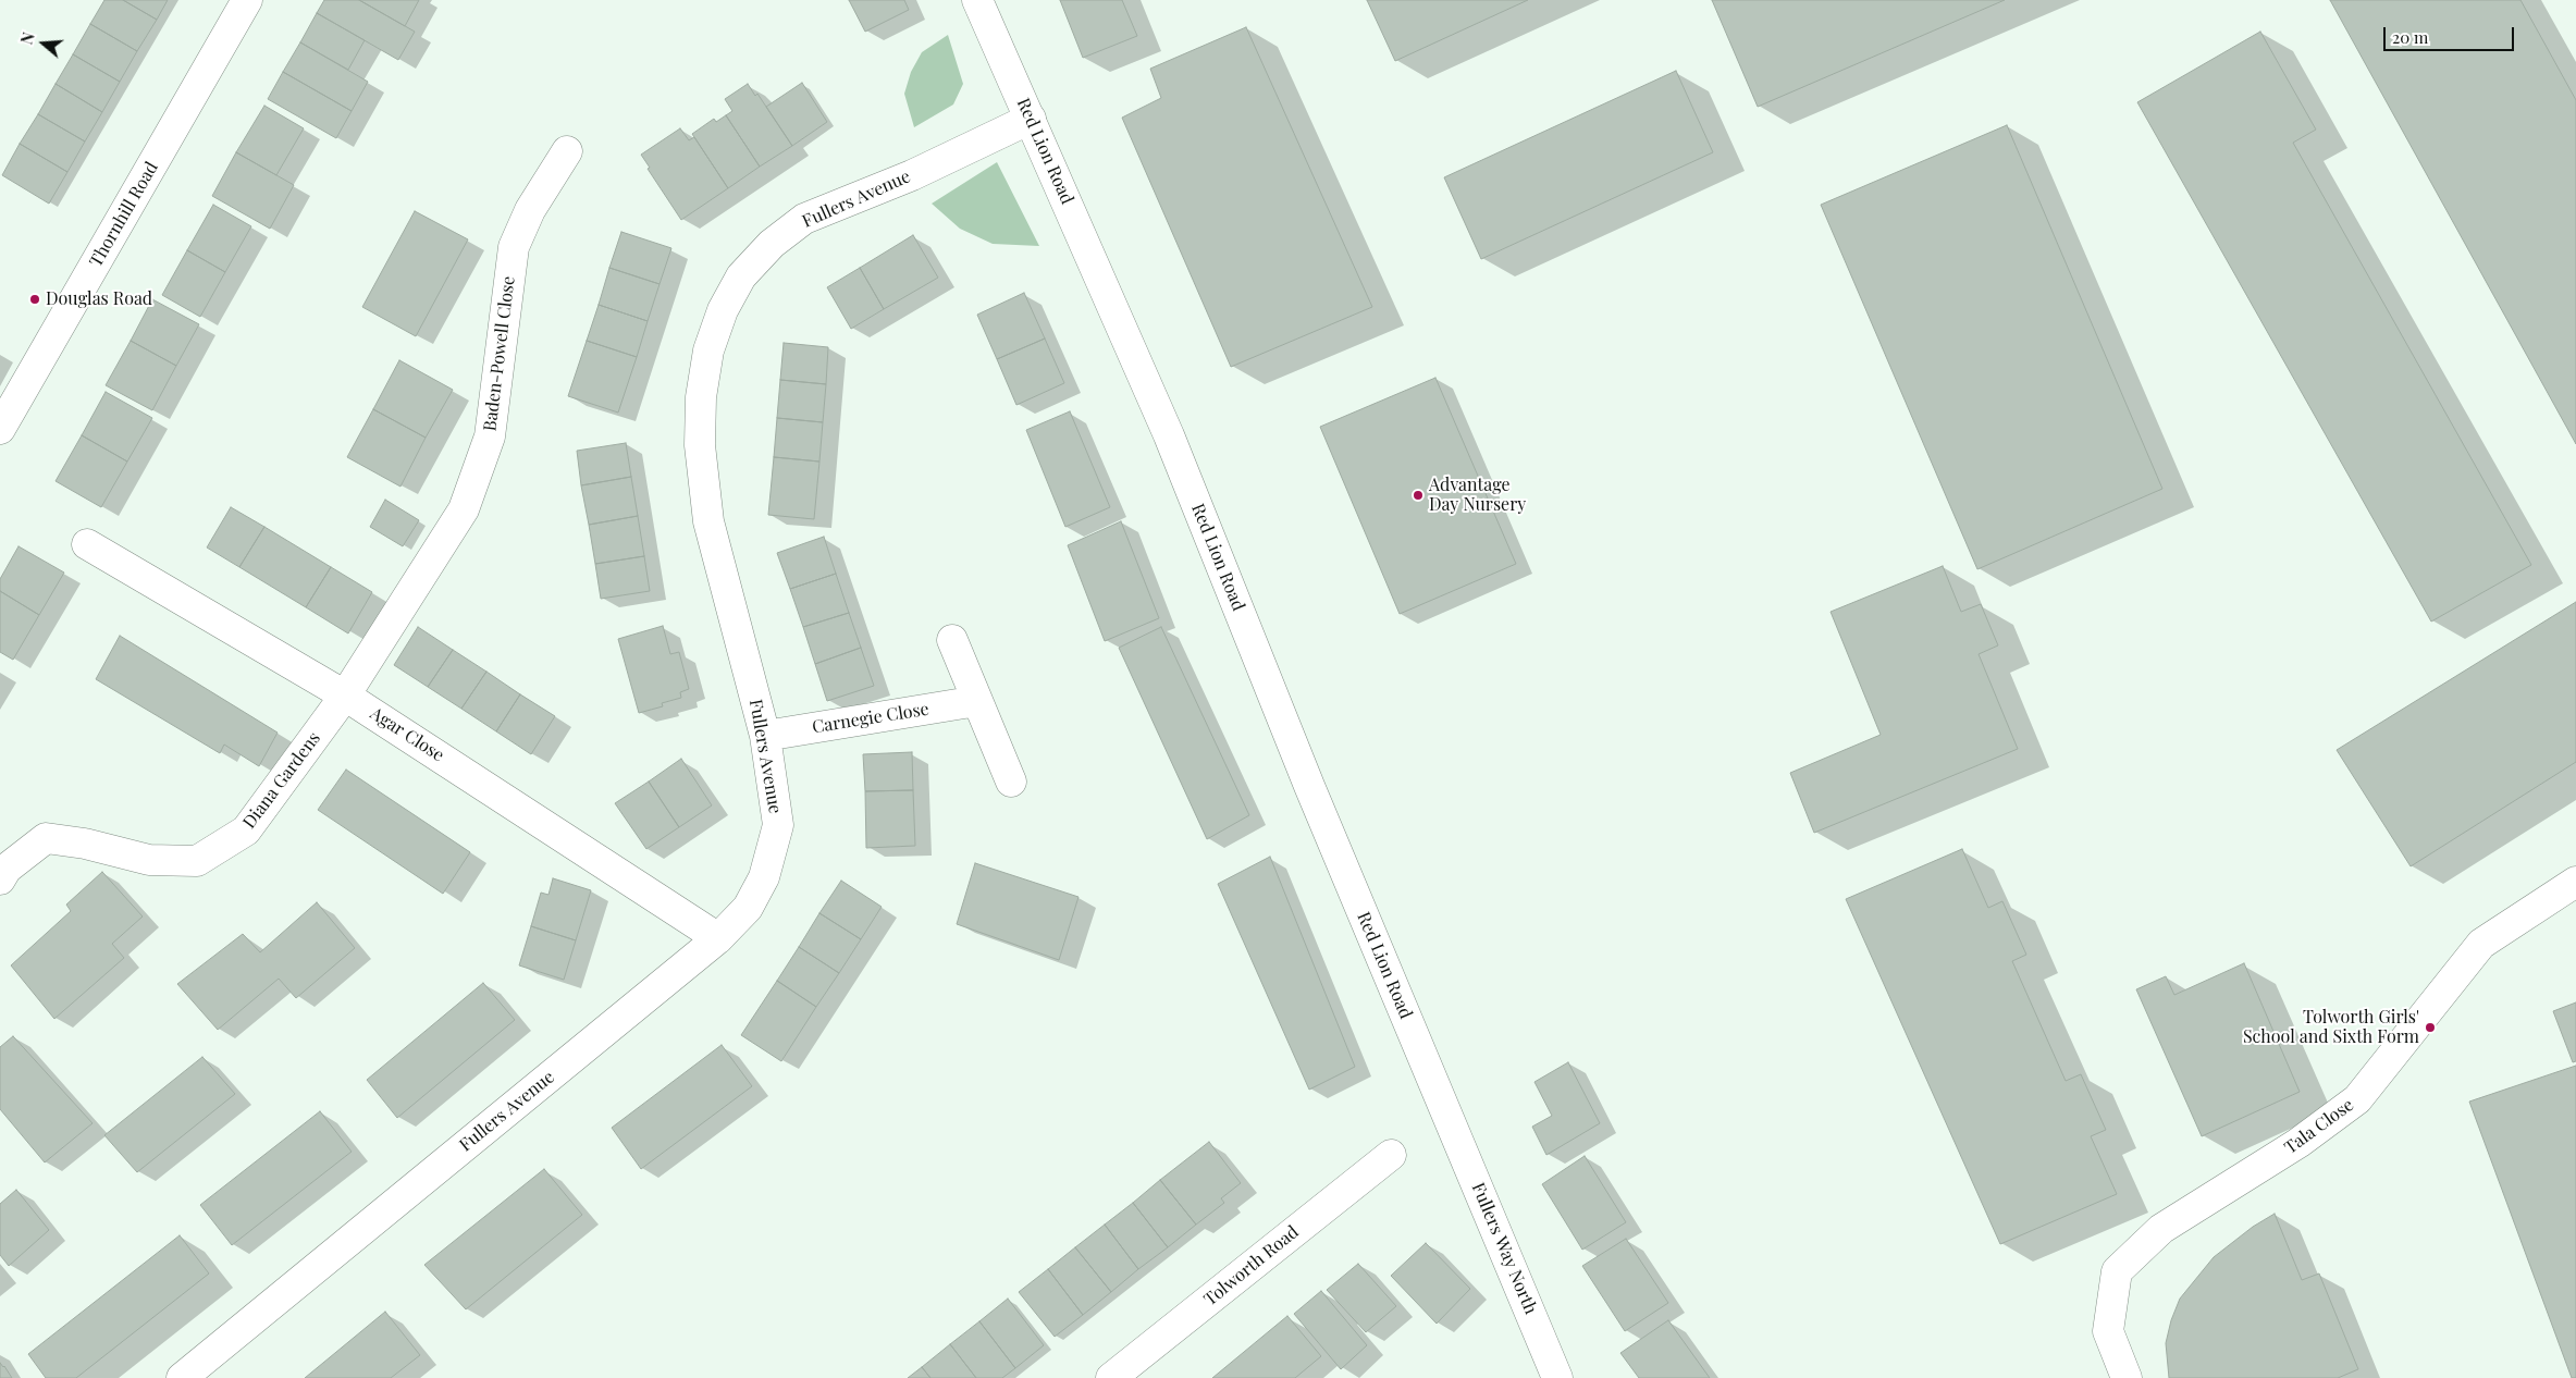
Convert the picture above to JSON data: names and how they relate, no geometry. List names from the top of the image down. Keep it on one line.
{"streets":{"street":["Red Lion Road","Fullers Avenue","Thornhill Road","Baden-Powell Close","Carnegie Close","Agar Close","Diana Gardens","Tala Close","Fullers Way North","Tolworth Road"]},"crossings":[["Red Lion Road","Fullers Avenue"],["Red Lion Road","Fullers Way North"],["Fullers Avenue","Carnegie Close"],["Fullers Avenue","Agar Close"],["Baden-Powell Close","Agar Close"],["Baden-Powell Close","Diana Gardens"],["Agar Close","Diana Gardens"]],"places":["Douglas Road","Advantage Day Nursery","Tolworth Girls' School and Sixth Form"],"scale_bar":"20 m","north":"left"}
